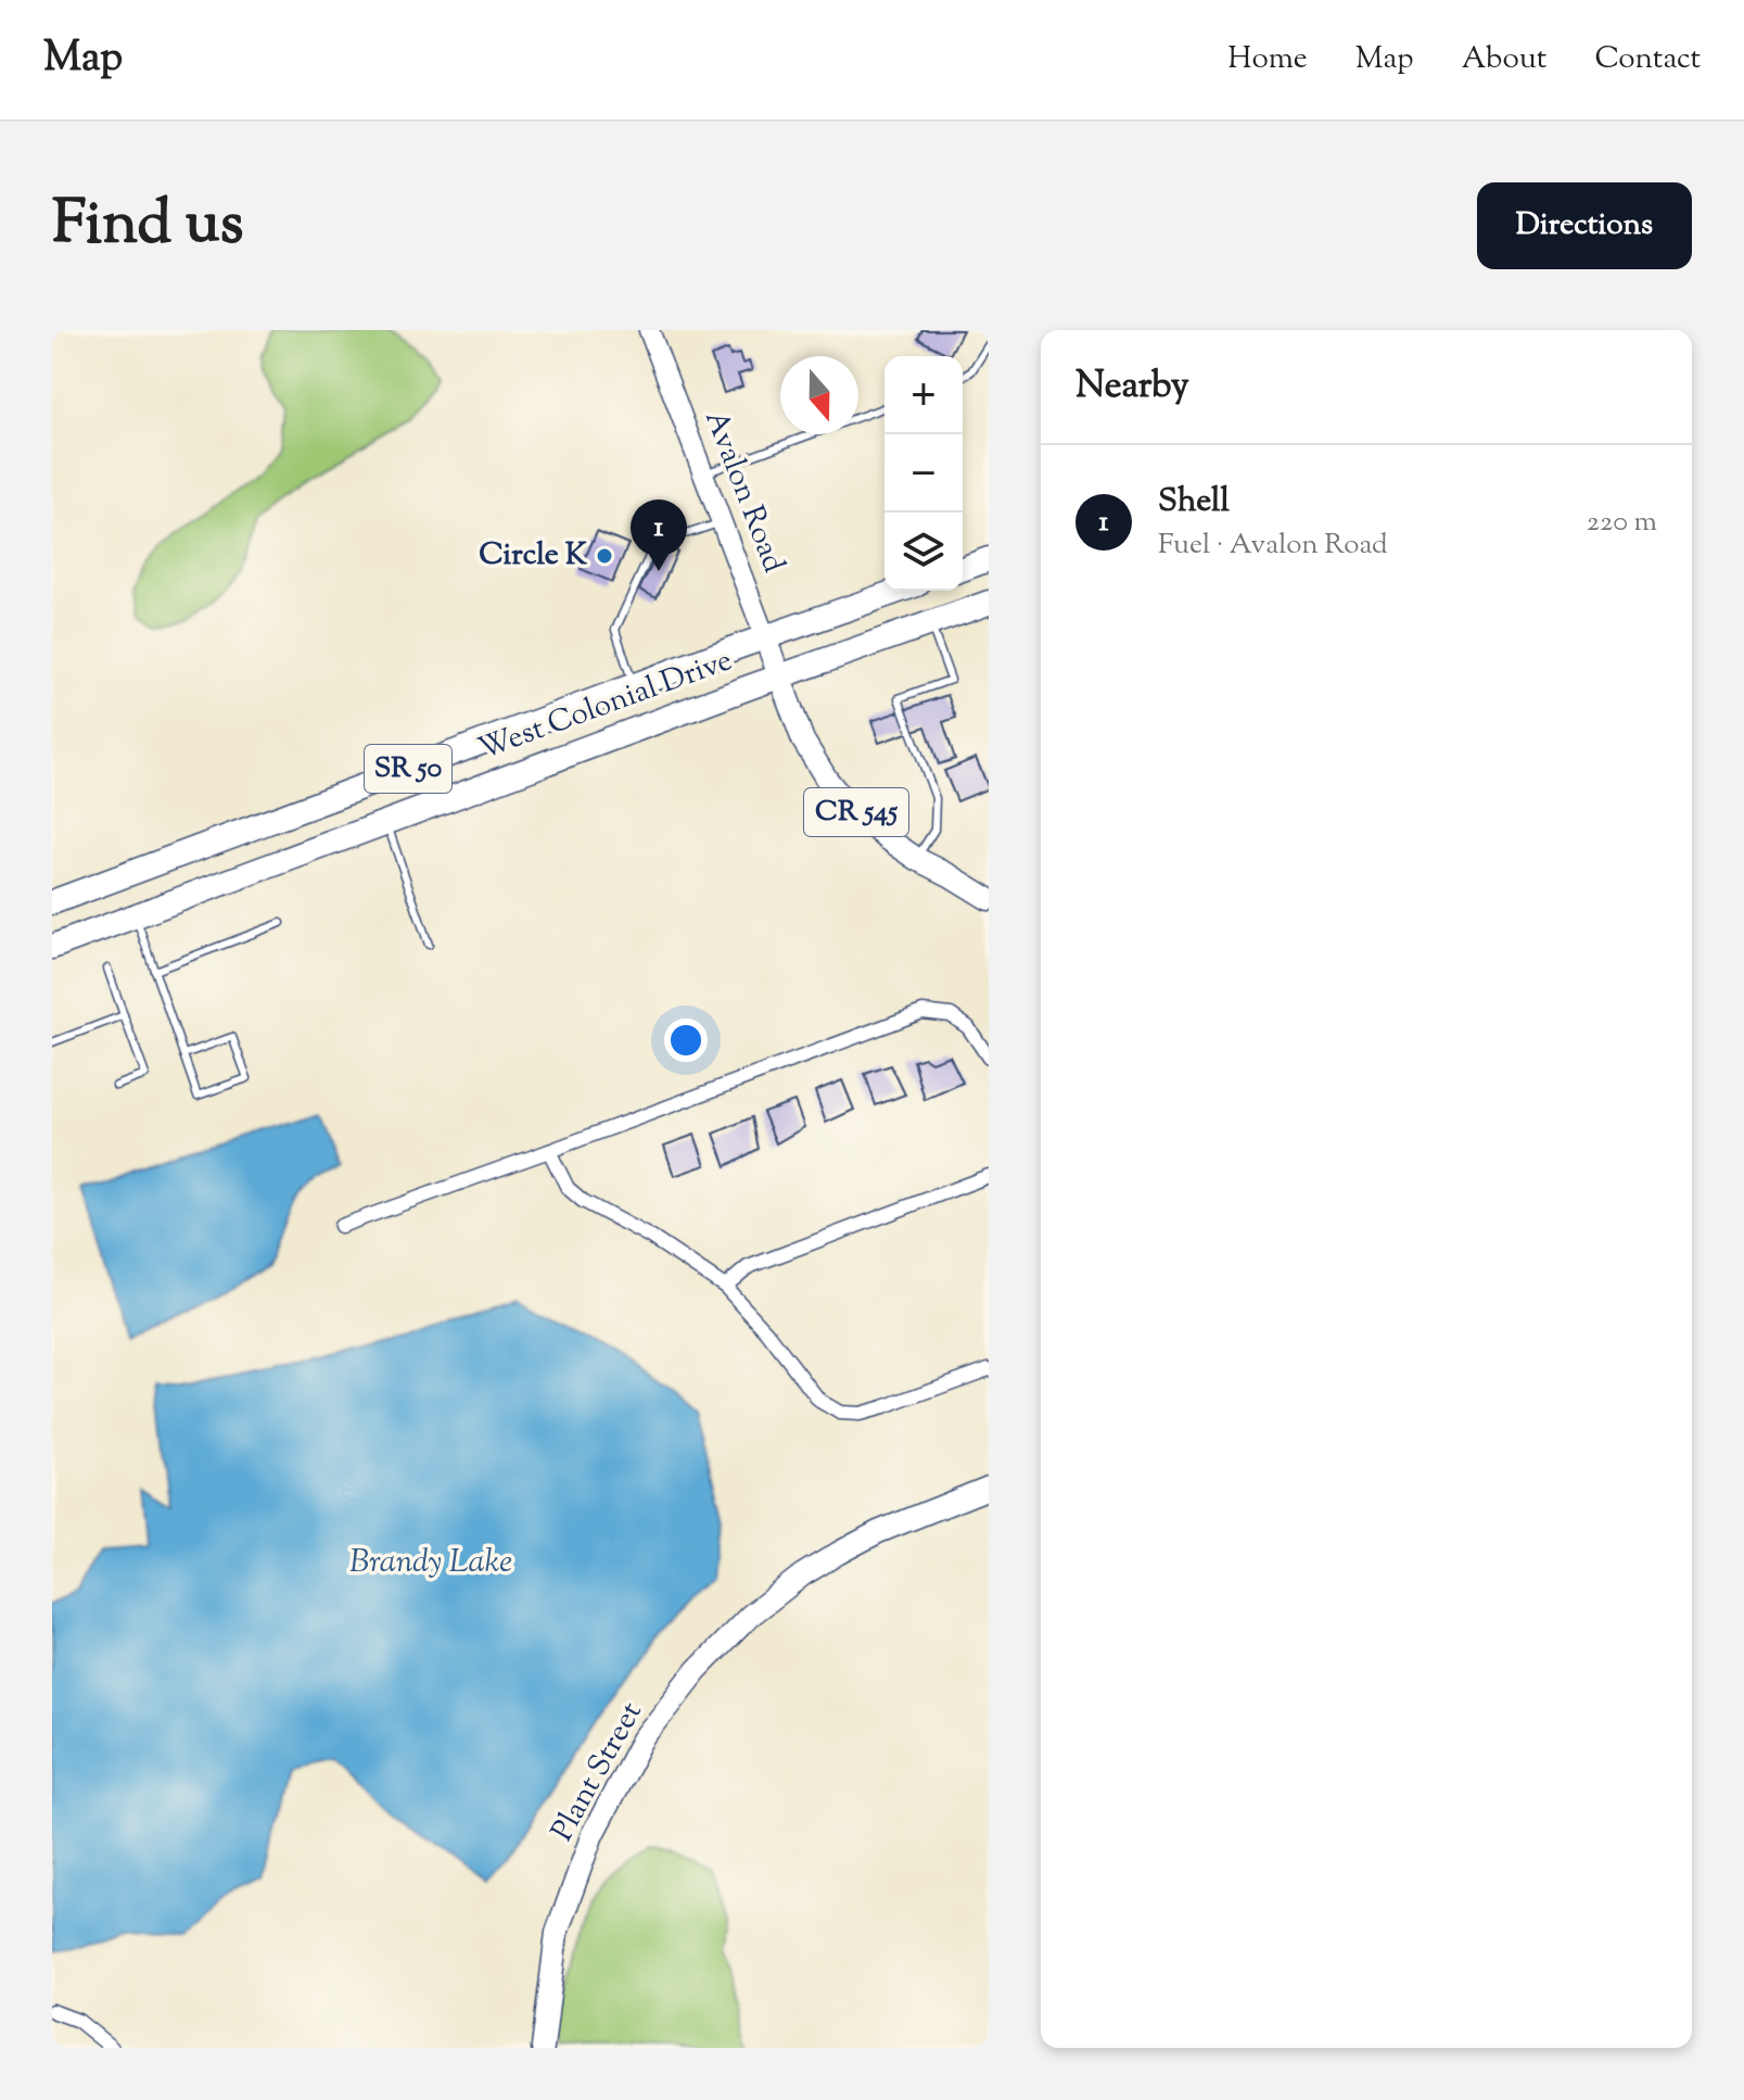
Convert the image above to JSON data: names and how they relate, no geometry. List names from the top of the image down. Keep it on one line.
{"streets":{"highway":["West Colonial Drive","SR 50"],"main road":["Avalon Road","CR 545","Plant Street"]},"crossings":[["Avalon Road","West Colonial Drive"],["Avalon Road","CR 545"],["West Colonial Drive","CR 545"]],"water":["Brandy Lake"],"places":["Circle K"],"north":"bottom","page":{"header":"Map","nav":["Home","Map","About","Contact"],"title":"Find us","buttons":"Directions","heading":"Nearby","map_buttons":["+","−"],"list":[{"mark":"1","name":"Shell","note":"Fuel · Avalon Road","value":"220 m"}],"pins":"1"}}
